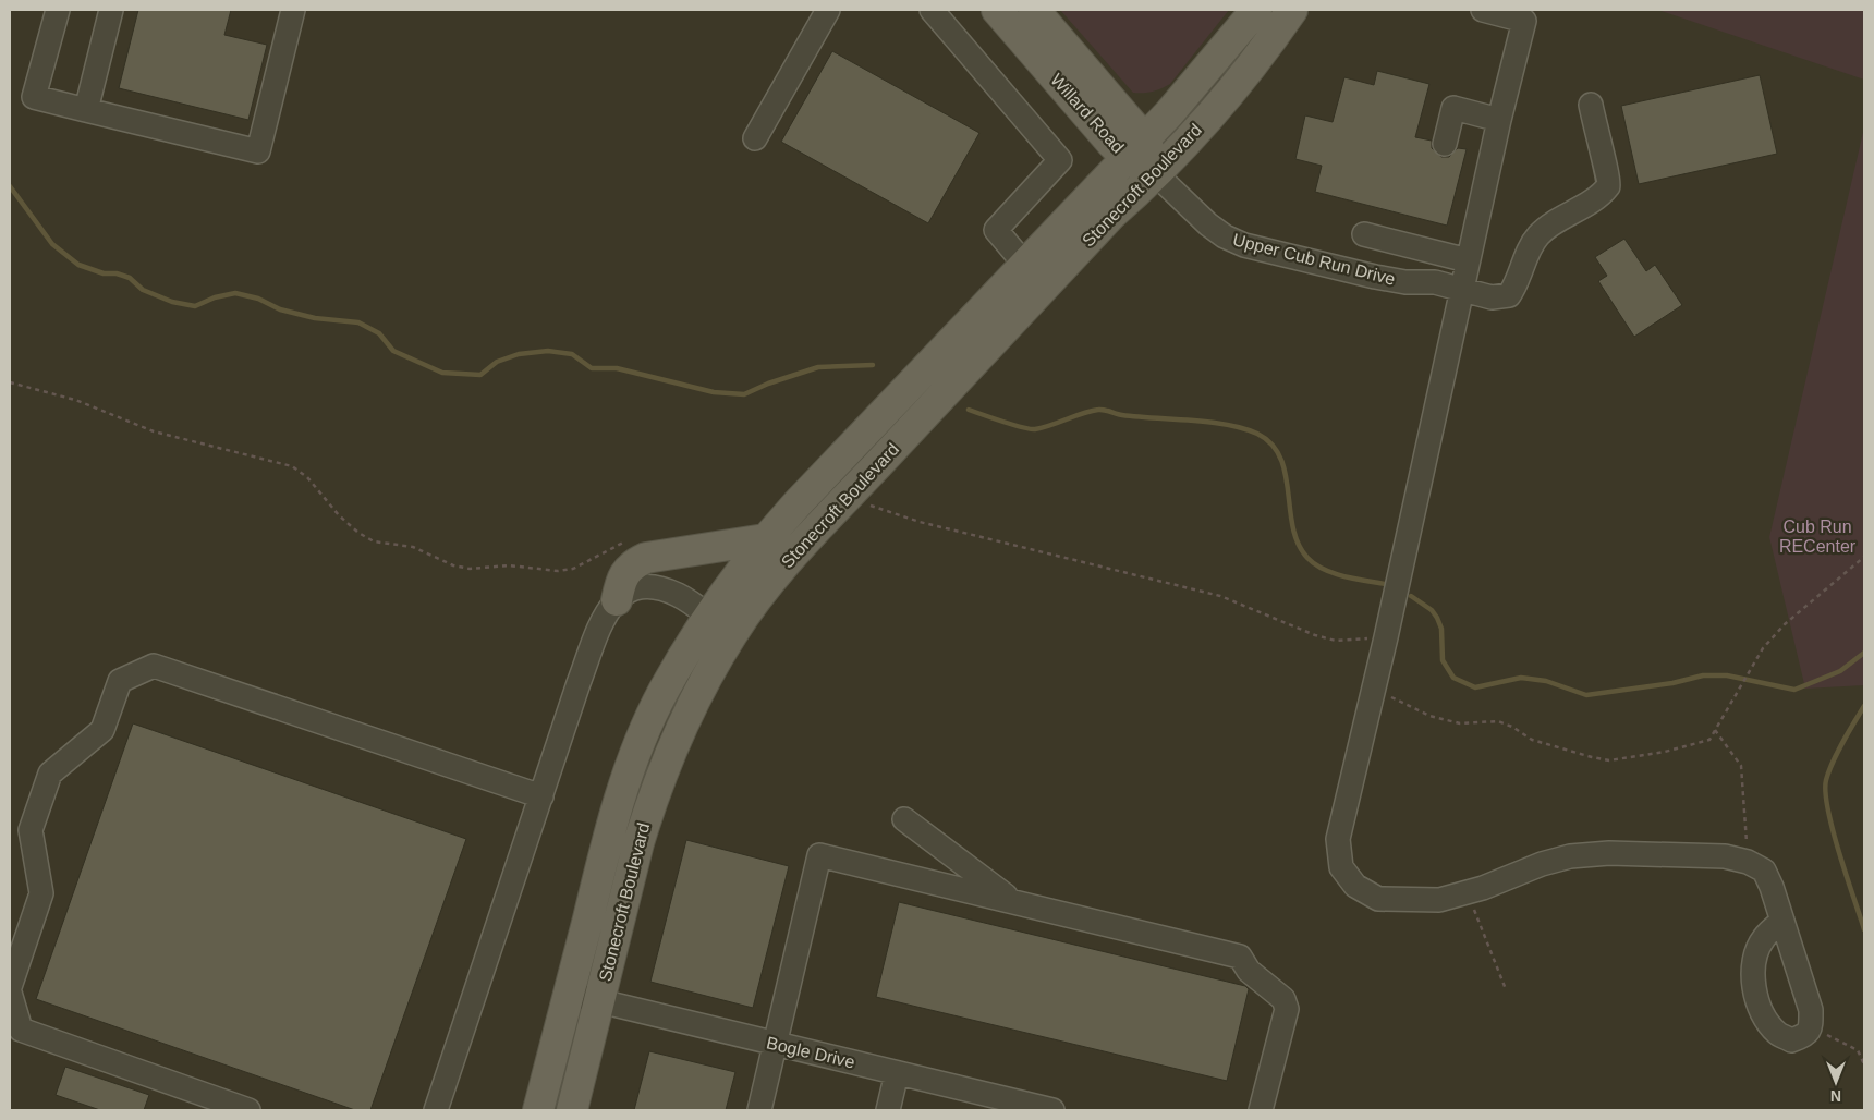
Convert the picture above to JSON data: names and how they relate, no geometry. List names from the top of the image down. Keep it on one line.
{"streets":{"main road":["Willard Road","Stonecroft Boulevard"],"street":["Upper Cub Run Drive","Bogle Drive"]},"crossings":[["Willard Road","Stonecroft Boulevard"],["Willard Road","Upper Cub Run Drive"],["Stonecroft Boulevard","Upper Cub Run Drive"],["Stonecroft Boulevard","Bogle Drive"]],"parks":["Cub Run RECenter"],"north":"bottom"}
